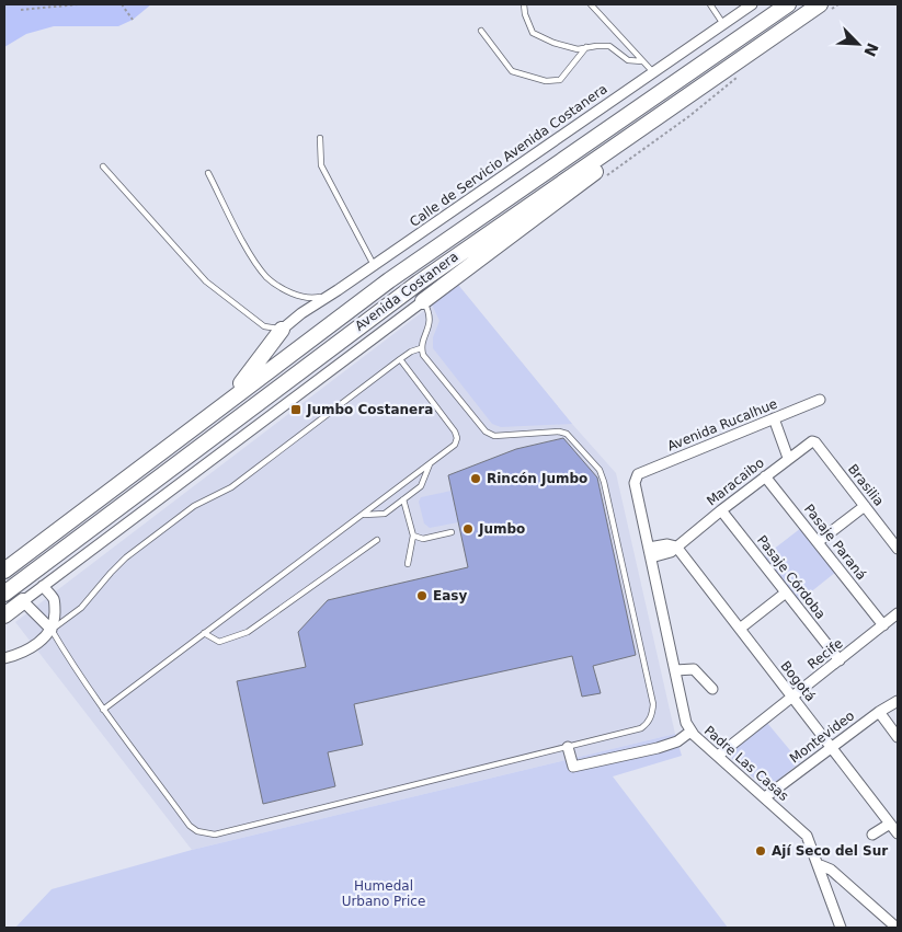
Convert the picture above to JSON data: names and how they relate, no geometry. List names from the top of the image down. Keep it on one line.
{"streets":{"main road":["Avenida Costanera"],"street":["Calle de Servicio Avenida Costanera","Avenida Rucalhue","Maracaibo","Brasilia","Pasaje Paraná","Pasaje Córdoba","Recife","Bogotá","Montevideo","Padre Las Casas"]},"crossings":[["Avenida Rucalhue","Padre Las Casas"],["Maracaibo","Brasilia"],["Maracaibo","Pasaje Paraná"],["Maracaibo","Pasaje Córdoba"],["Maracaibo","Bogotá"],["Pasaje Paraná","Recife"],["Pasaje Córdoba","Recife"],["Recife","Bogotá"],["Recife","Padre Las Casas"],["Bogotá","Montevideo"],["Montevideo","Padre Las Casas"]],"parks":["Humedal Urbano Price"],"places":{"transit":["Jumbo Costanera"],"other":["Rincón Jumbo","Jumbo","Easy","Ají Seco del Sur"]},"north":"bottom right"}
